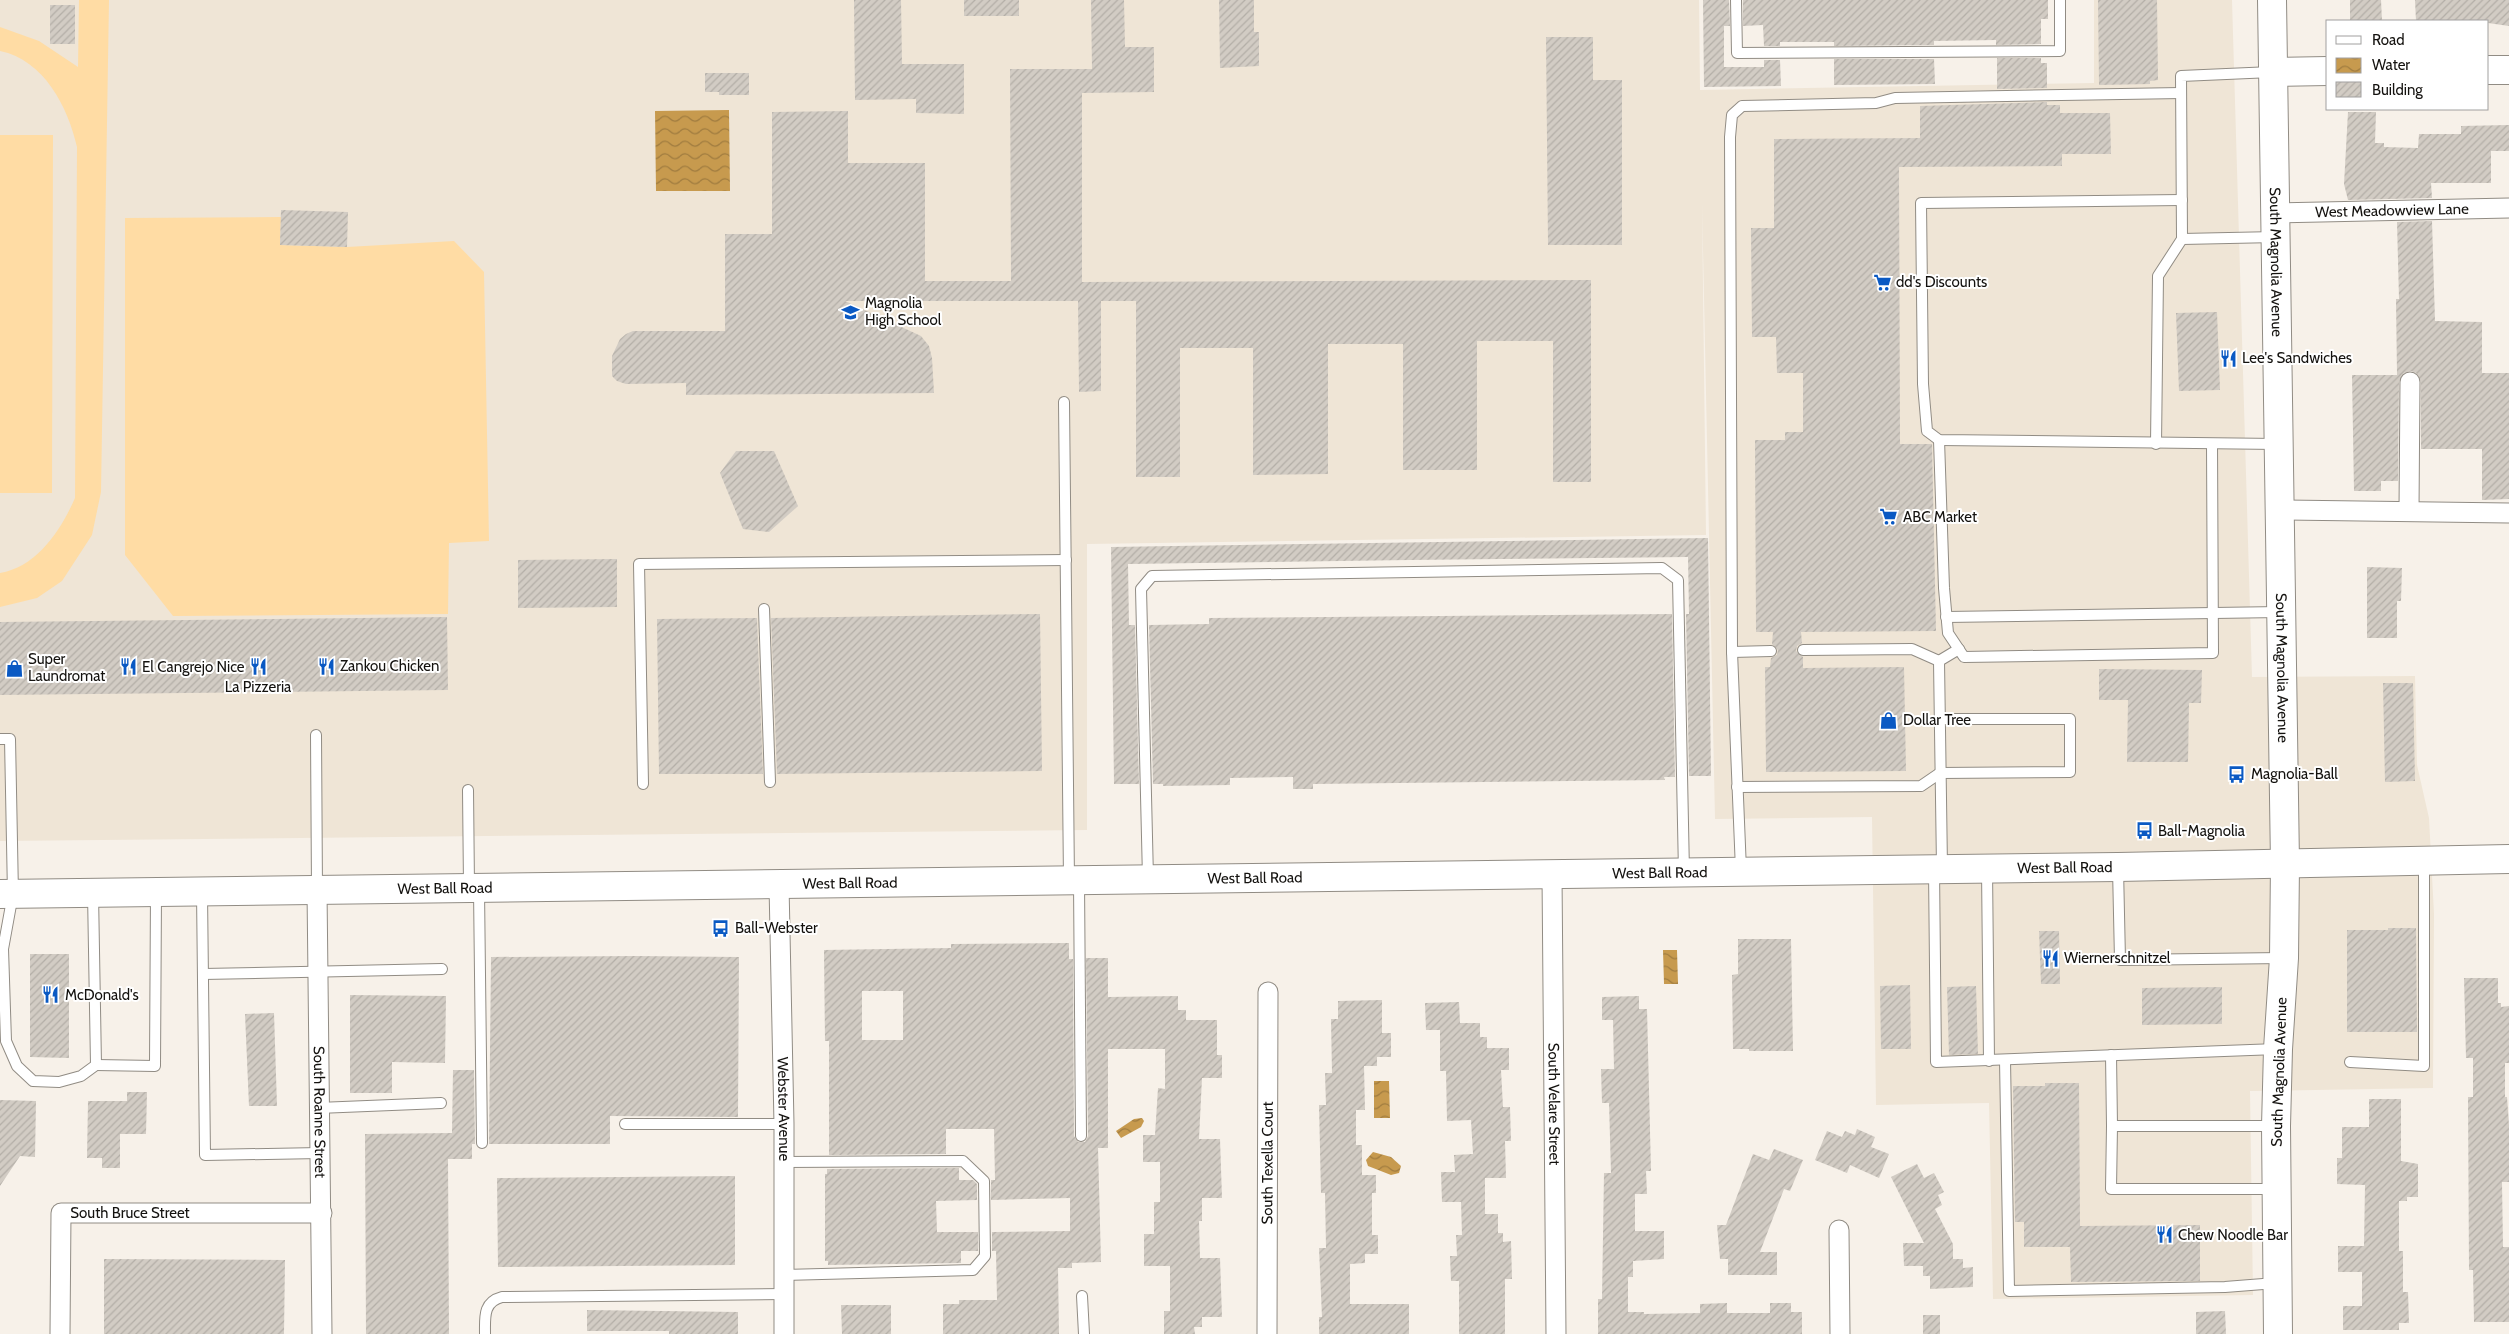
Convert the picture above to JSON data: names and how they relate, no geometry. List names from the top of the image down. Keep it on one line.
{"streets":{"main road":["South Magnolia Avenue","West Ball Road"],"street":["West Meadowview Lane","South Velare Street","Webster Avenue","South Roanne Street","South Texella Court","South Bruce Street"]},"crossings":[["West Meadowview Lane","South Magnolia Avenue"],["South Magnolia Avenue","West Ball Road"],["West Ball Road","South Velare Street"],["West Ball Road","Webster Avenue"],["West Ball Road","South Roanne Street"],["South Roanne Street","South Bruce Street"]],"places":{"supermarket":["dd's Discounts","ABC Market"],"school or university":["Magnolia High School"],"restaurant":["Lee's Sandwiches","La Pizzeria","Zankou Chicken","El Cangrejo Nice","Wiernerschnitzel","McDonald's","Chew Noodle Bar"],"shop":["Super Laundromat","Dollar Tree"],"bus stop":["Magnolia-Ball","Ball-Magnolia","Ball-Webster"]},"legend":["Road","Water","Building"]}
